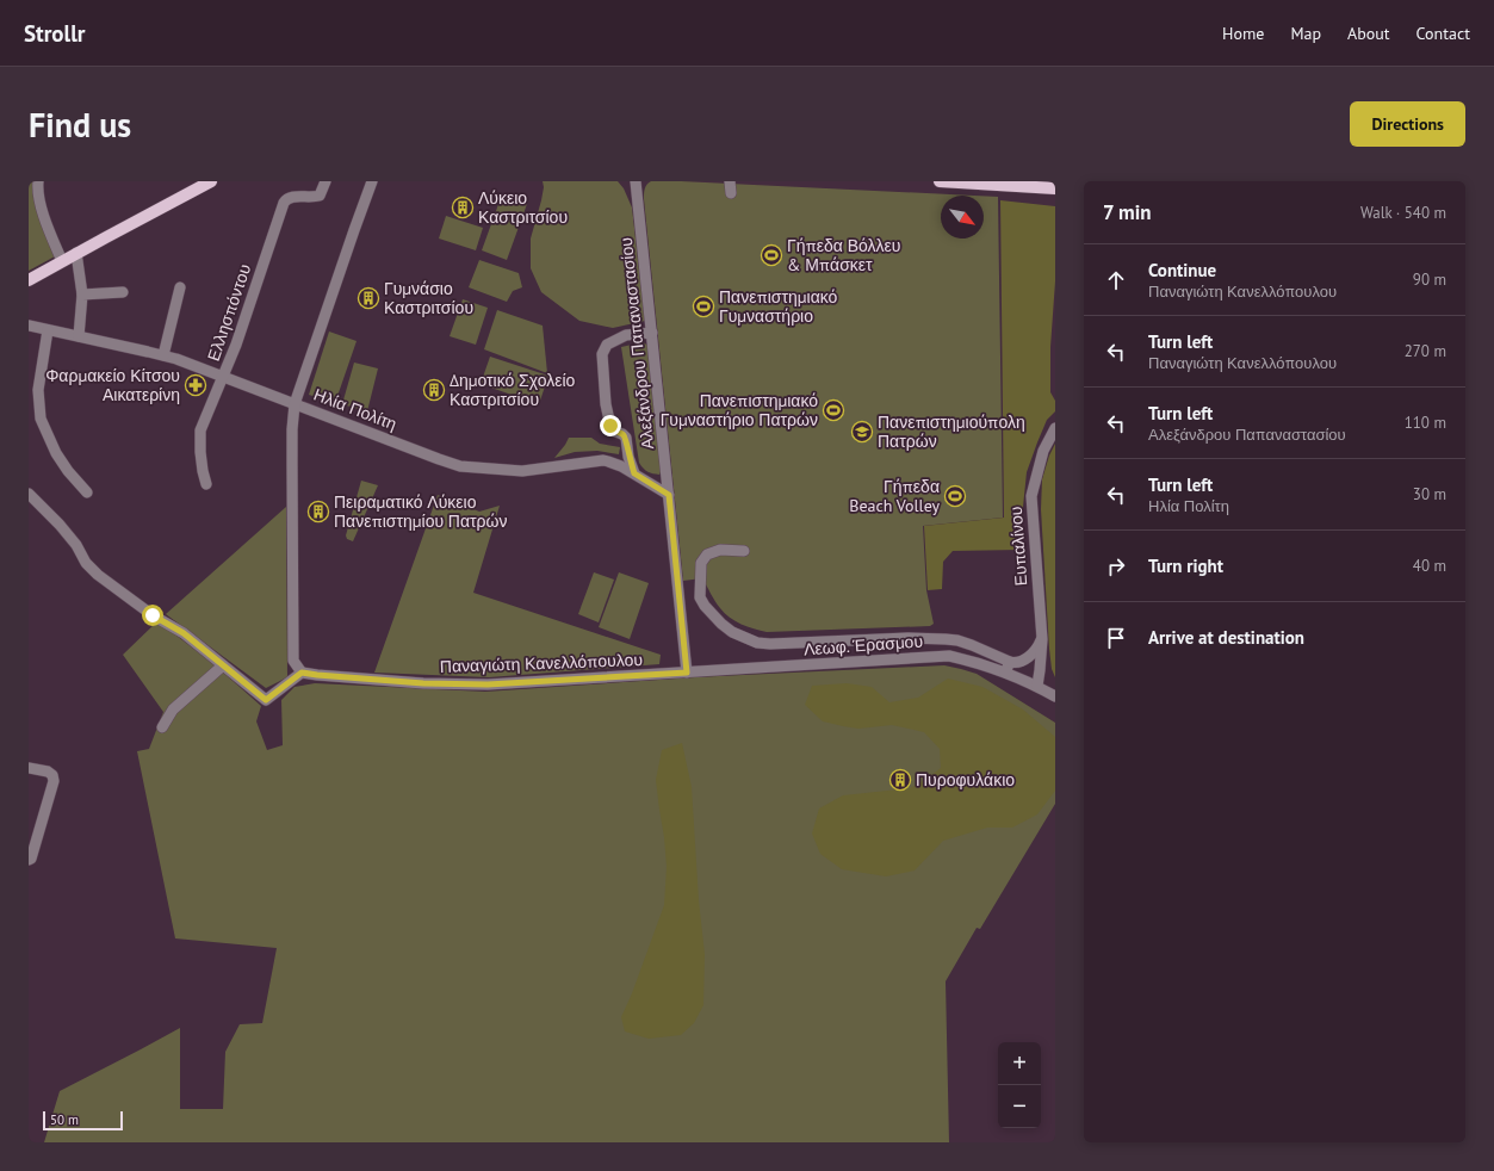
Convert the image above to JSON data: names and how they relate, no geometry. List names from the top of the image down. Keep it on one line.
{"streets":{"street":["Ελλησπόντου","Αλεξάνδρου Παπαναστασίου","Ηλία Πολίτη","Ευπαλίνου","Λεωφ. Έρασμου","Παναγιώτη Κανελλόπουλου"]},"crossings":[["Ελλησπόντου","Ηλία Πολίτη"],["Αλεξάνδρου Παπαναστασίου","Ηλία Πολίτη"],["Αλεξάνδρου Παπαναστασίου","Λεωφ. Έρασμου"],["Αλεξάνδρου Παπαναστασίου","Παναγιώτη Κανελλόπουλου"],["Ευπαλίνου","Λεωφ. Έρασμου"],["Λεωφ. Έρασμου","Παναγιώτη Κανελλόπουλου"]],"places":{"building":["Λύκειο Καστριτσίου","Γυμνάσιο Καστριτσίου","Δημοτικό Σχολείο Καστριτσίου","Πειραματικό Λύκειο Πανεπιστημίου Πατρών","Πυροφυλάκιο"],"sports":["Γήπεδα Βόλλευ & Μπάσκετ","Πανεπιστημιακό Γυμναστήριο","Πανεπιστημιακό Γυμναστήριο Πατρών","Γήπεδα Beach Volley"],"pharmacy":["Φαρμακείο Κίτσου Αικατερίνη"],"school or university":["Πανεπιστημιούπολη Πατρών"]},"scale_bar":"50 m","north":"bottom right","page":{"header":"Strollr","nav":["Home","Map","About","Contact"],"buttons":"Directions","title":"Find us","heading":["7 min","Walk · 540 m"],"list":[["Continue","Παναγιώτη Κανελλόπουλου","90 m"],["Turn left","Παναγιώτη Κανελλόπουλου","270 m"],["Turn left","Αλεξάνδρου Παπαναστασίου","110 m"],["Turn left","Ηλία Πολίτη","30 m"],["Turn right","40 m"],"Arrive at destination"],"map_buttons":["+","−"],"scale":"50 m"}}
